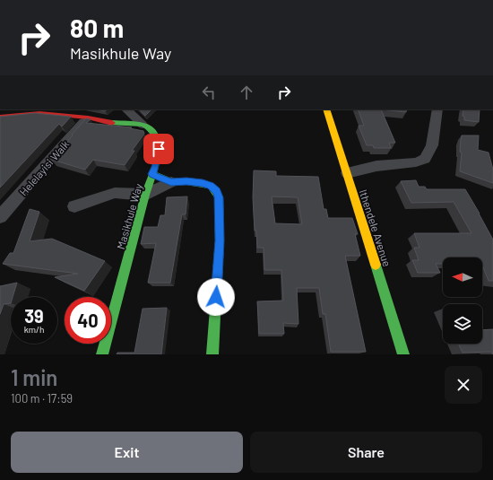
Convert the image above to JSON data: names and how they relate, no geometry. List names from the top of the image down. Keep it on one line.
{"streets":{"street":["Helelayisi Walk","Masikhule Way","Ithendele Avenue"]},"north":"left","page":{"turn":["80 m","Masikhule Way"],"speed":"39 km/h","limit":"40","heading":["1 min","100 m · 17:59"],"buttons":["Exit","Share"]}}
